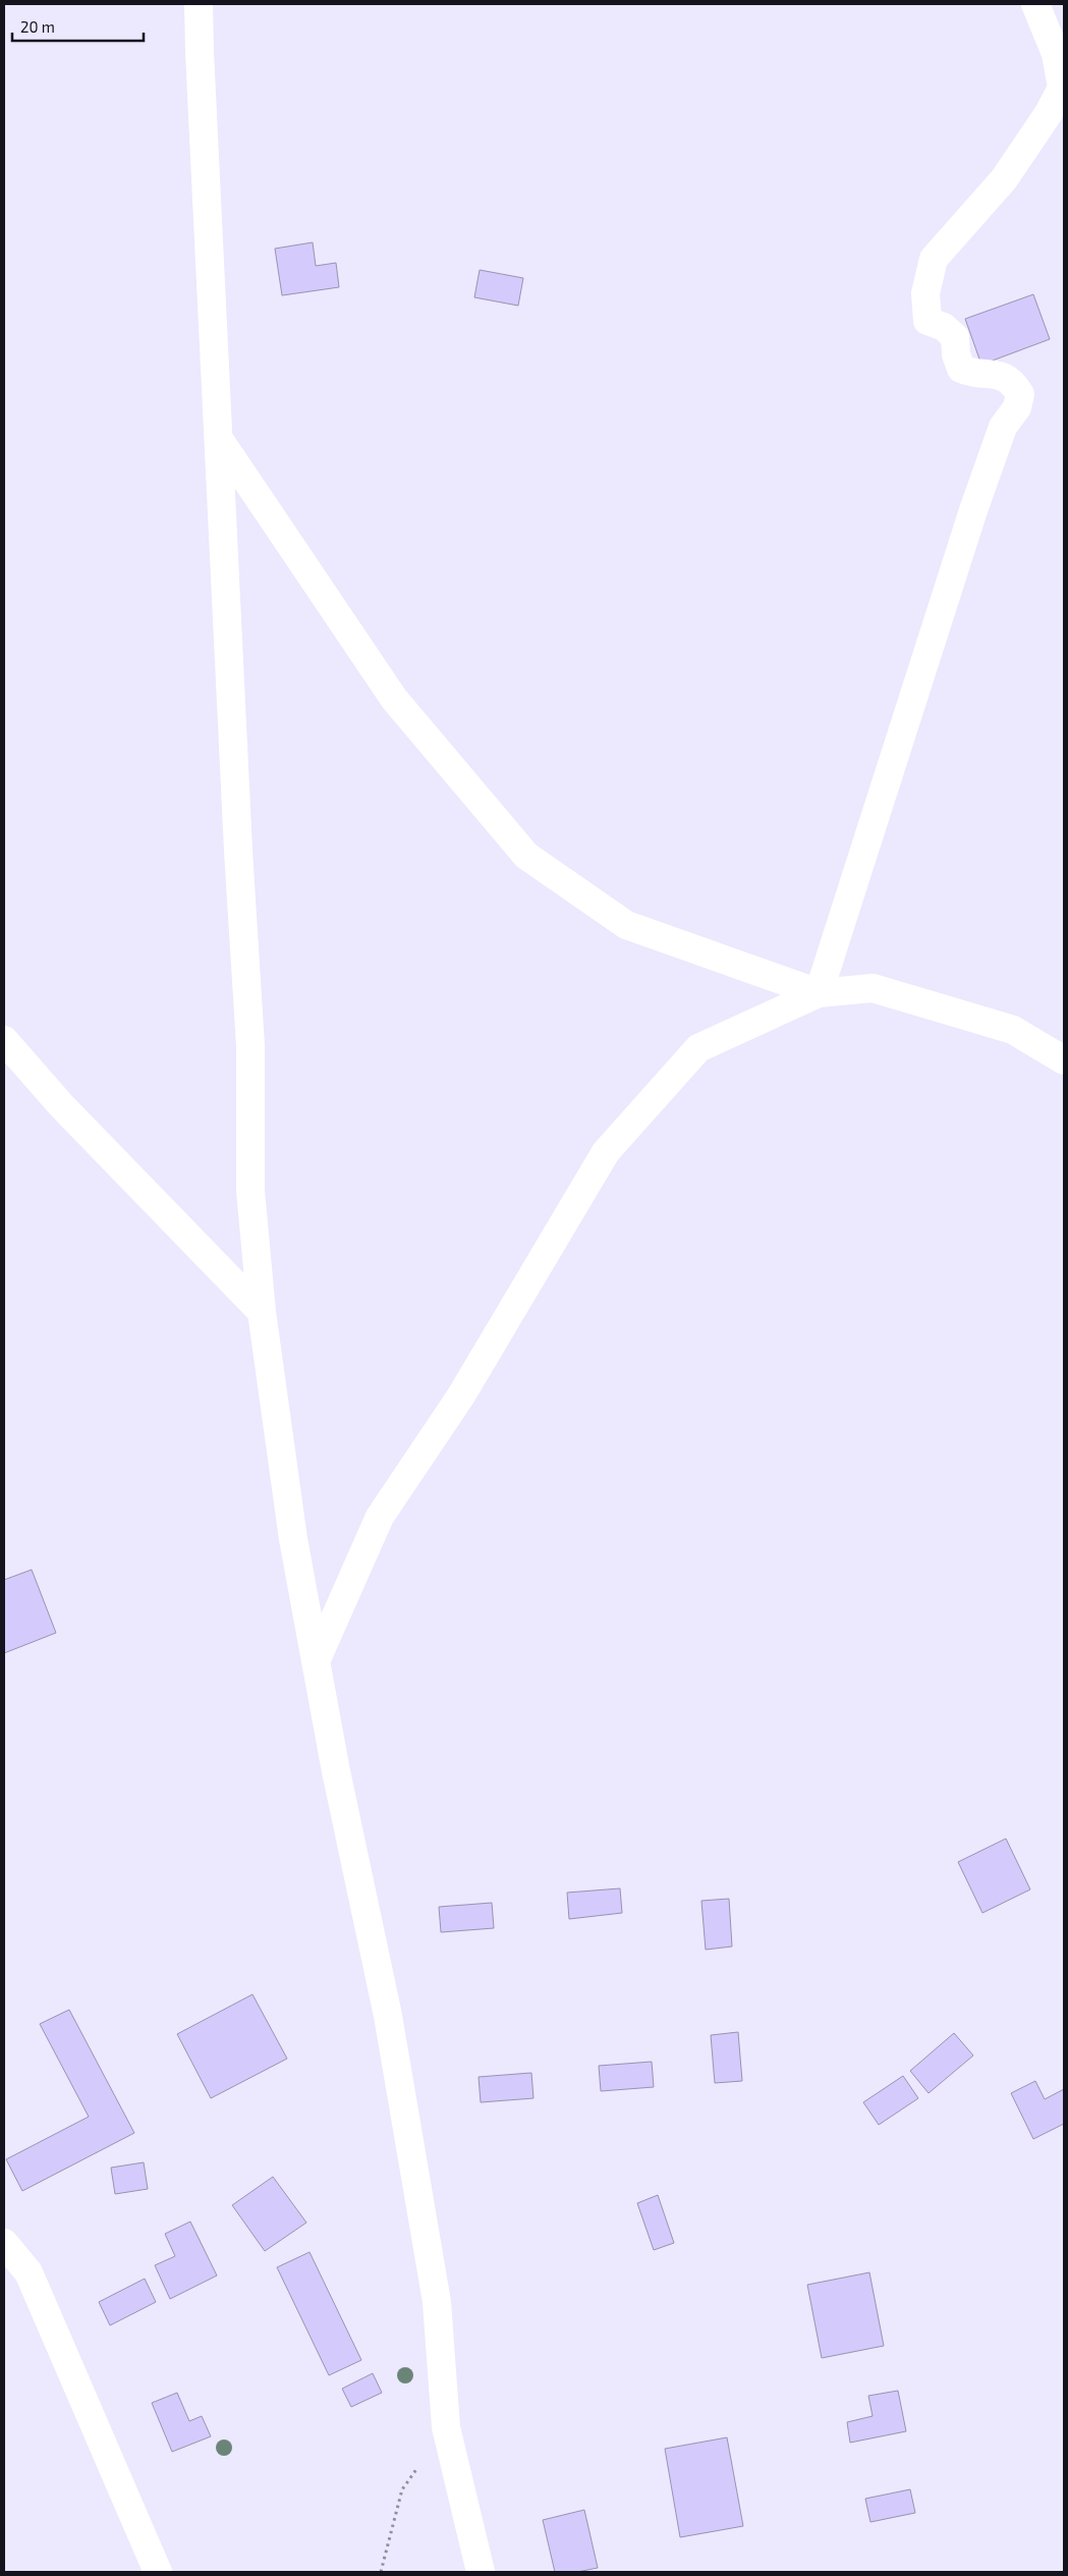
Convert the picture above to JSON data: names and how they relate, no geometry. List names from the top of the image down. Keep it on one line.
{"scale_bar":"20 m"}
